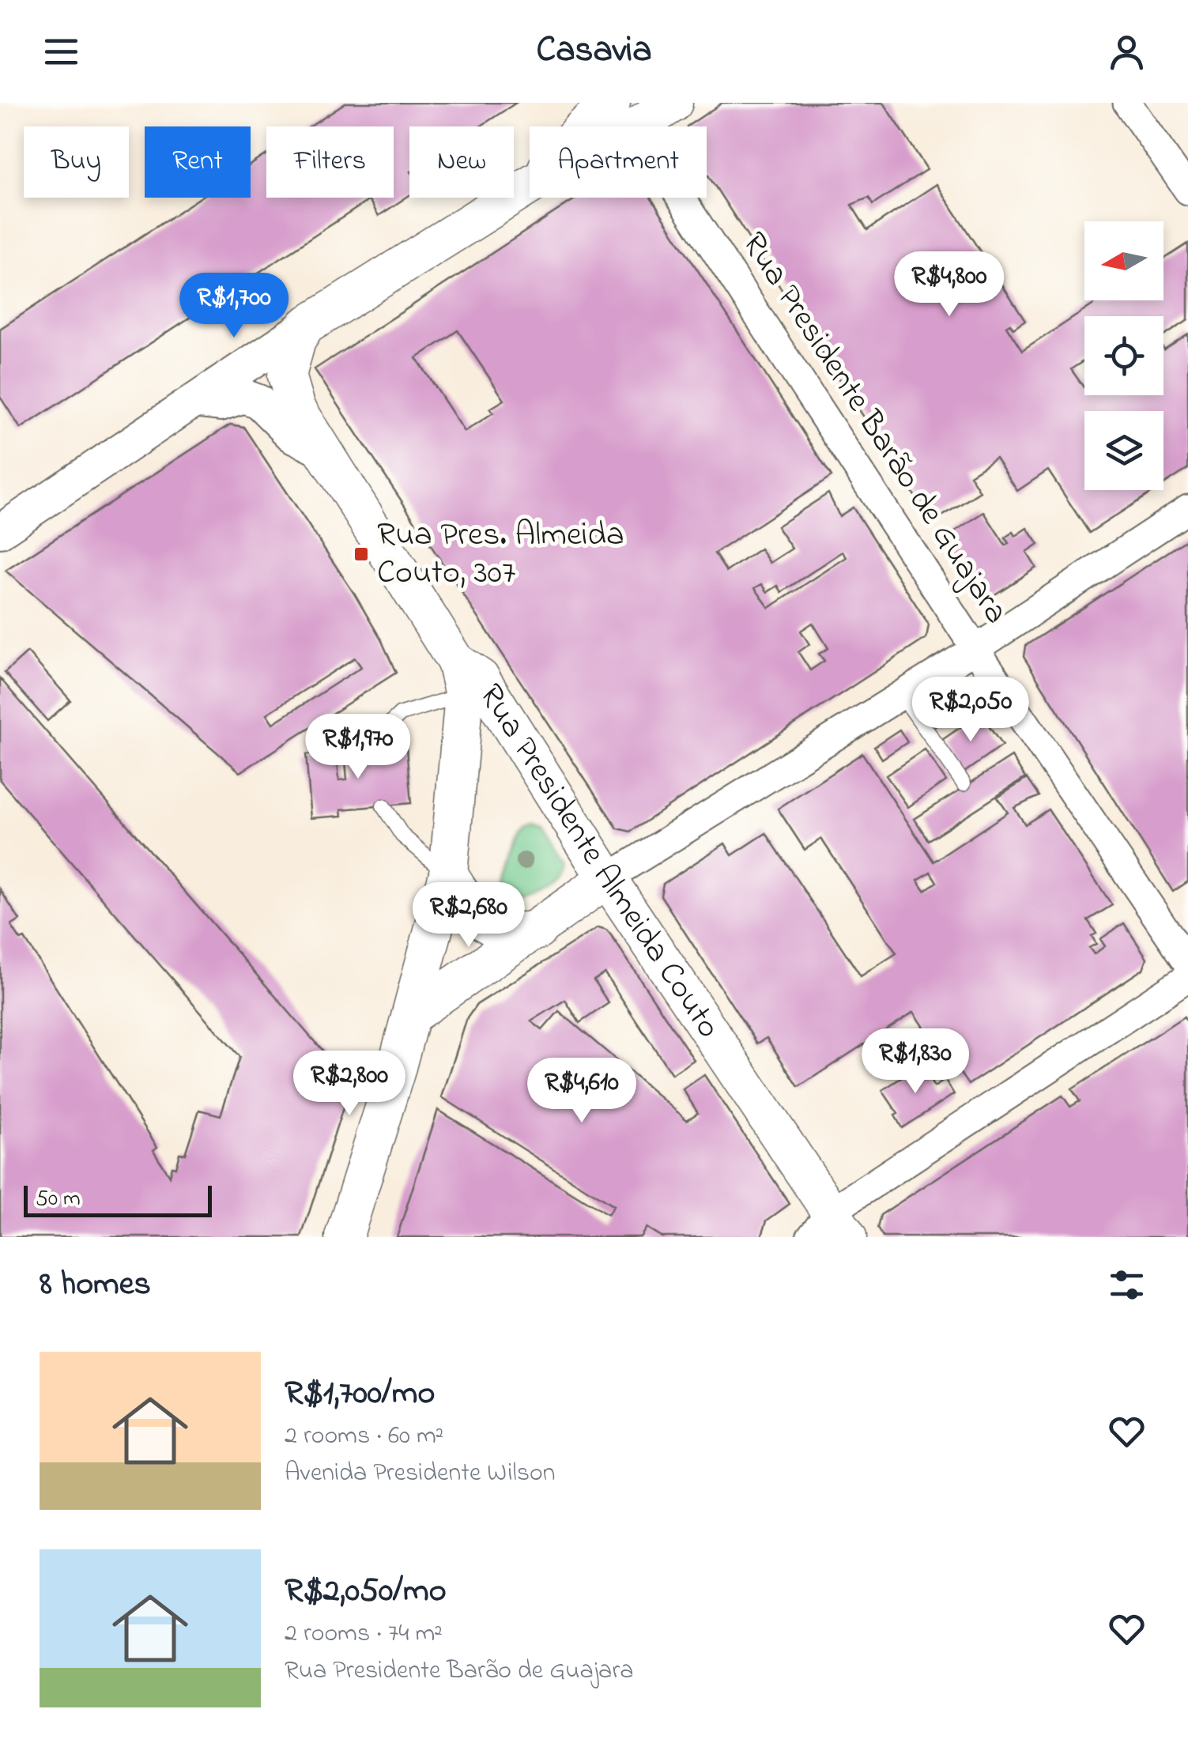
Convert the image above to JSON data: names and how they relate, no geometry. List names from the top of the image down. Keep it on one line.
{"streets":{"main road":["Rua Presidente Almeida Couto"],"street":["Rua Presidente Barão de Guajara"]},"places":{"transit":["Rua Pres. Almeida Couto, 307"]},"scale_bar":"50 m","north":"left","page":{"header":"Casavia","chip":["Buy","Rent","Filters","New","Apartment"],"price":["R$4,800","R$1,700","R$2,050","R$1,970","R$2,680","R$1,830","R$2,800","R$4,610"],"scale":"50 m","heading":"8 homes","list":[{"name":"R$1,700/mo","note":"2 rooms · 60 m² · Avenida Presidente Wilson"},{"name":"R$2,050/mo","note":"2 rooms · 74 m² · Rua Presidente Barão de Guajara"}]}}
